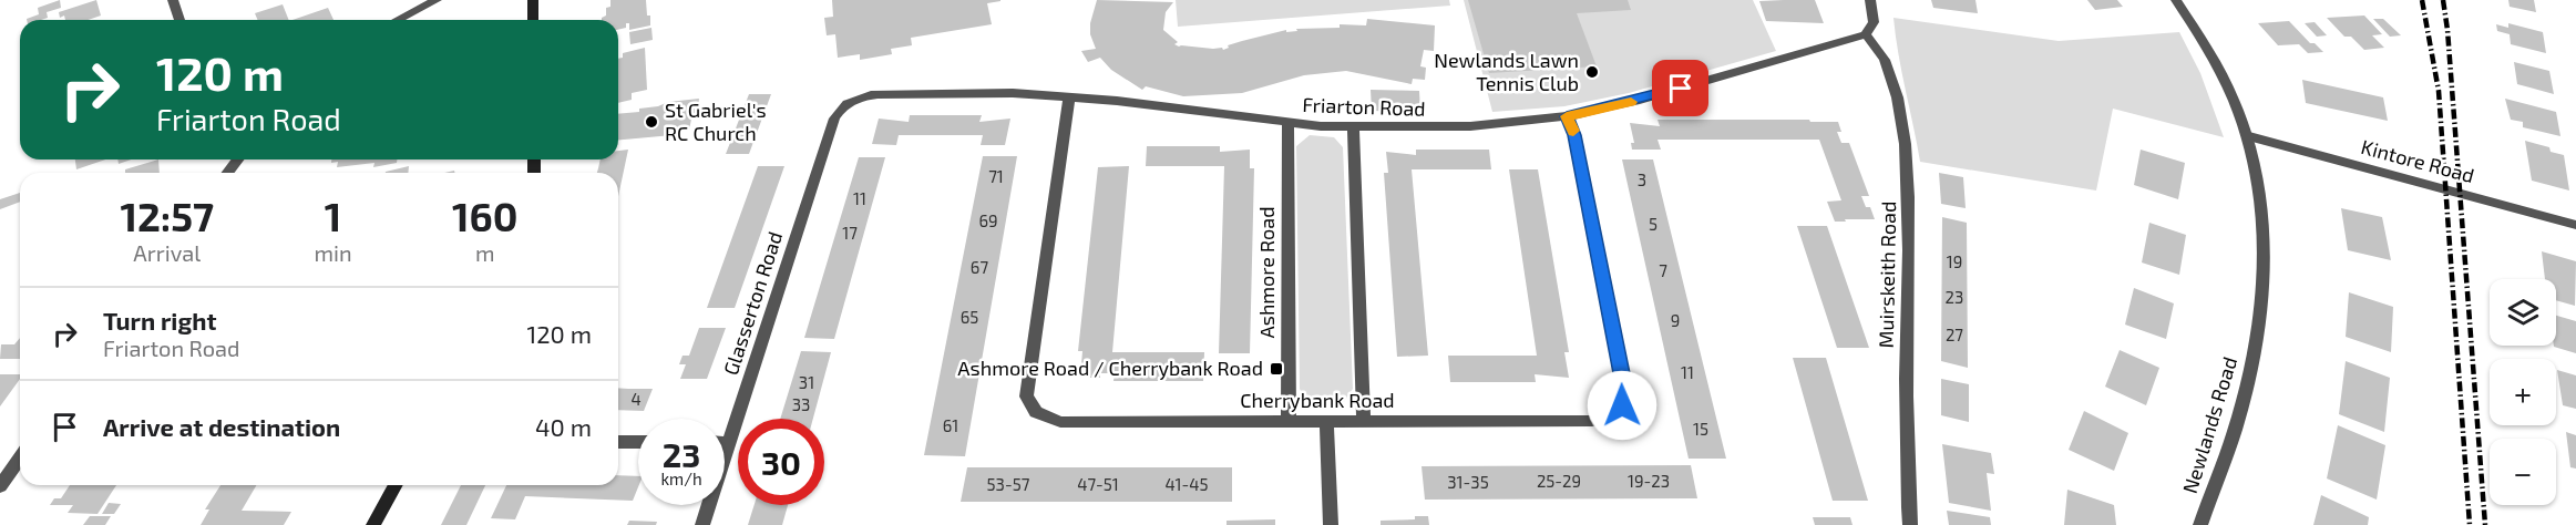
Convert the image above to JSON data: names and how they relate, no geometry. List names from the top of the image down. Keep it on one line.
{"streets":{"street":["Friarton Road","Kintore Road","Ashmore Road","Muirskeith Road","Glasserton Road","Cherrybank Road","Newlands Road"]},"crossings":[["Friarton Road","Ashmore Road"],["Friarton Road","Muirskeith Road"],["Friarton Road","Glasserton Road"],["Friarton Road","Cherrybank Road"],["Kintore Road","Newlands Road"],["Ashmore Road","Cherrybank Road"]],"places":{"other":["Newlands Lawn Tennis Club","St Gabriel's RC Church"],"transit":["Ashmore Road / Cherrybank Road"]},"house_numbers":["71","3","11","69","5","17","19","67","7","23","65","9","27","11","31","4","33","61","15","25-29","19-23","31-35","53-57","47-51","41-45"],"page":{"turn":["120 m","Friarton Road"],"eta":["12:57","Arrival","1","min","160","m"],"map_buttons":["+","−"],"list":[{"name":"Turn right","note":"Friarton Road","value":"120 m"},{"name":"Arrive at destination","value":"40 m"}],"speed":"23 km/h","limit":"30"}}
